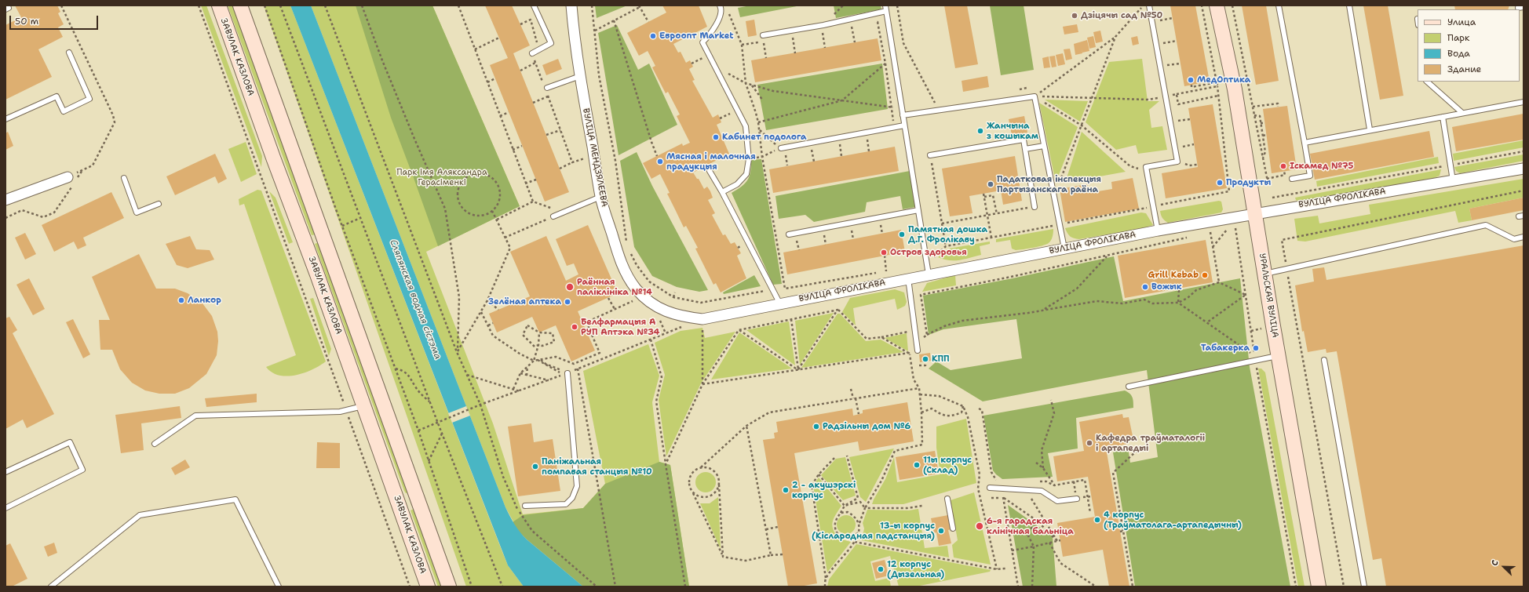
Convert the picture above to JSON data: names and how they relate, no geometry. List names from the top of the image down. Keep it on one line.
{"streets":{"main road":["ЗАВУЛАК КАЗЛОВА","УРАЛЬСКАЯ ВУЛІЦА"],"street":["ВУЛІЦА МЕНДЗЯЛЕЕВА","ВУЛІЦА ФРОЛІКАВА"]},"crossings":[["ВУЛІЦА МЕНДЗЯЛЕЕВА","ВУЛІЦА ФРОЛІКАВА"],["ВУЛІЦА ФРОЛІКАВА","УРАЛЬСКАЯ ВУЛІЦА"]],"water":["Сляпянская водная сістэма"],"parks":["Парк імя Аляксандра Герасіменкі"],"places":["Дзіцячы сад №50","Евроопт Market","МедОптика","Жанчына з кошыкам","Кабинет подолога","Мясная і малочная прадукцыя","Іскамед №75","Продукты","Падатковая інспекцыя Партызанскага раёна","Памятная дошка Д.Г. Фролікаву","Остров здоровья","Grill Kebab","Раённая паліклініка №14","Вожык","Ланкор","Зелёная аптека","Белфармацыя А РУП Аптэка №34","Табакерка","КПП","Радзільны дом №6","Кафедра траўматалогіі і артапедыі","11ы корпус (Склад)","Паніжальная помпавая станцыя №10","2 - акушэрскі корпус","4 корпус (Траўматолага-артапедычны)","6-я гарадская клінічная бальніца","13-ы корпус (Кіслародная падстанцыя)","12 корпус (Дызельная)"],"legend":["Улица","Парк","Вода","Здание"],"scale_bar":"50 m","north":"top left"}
